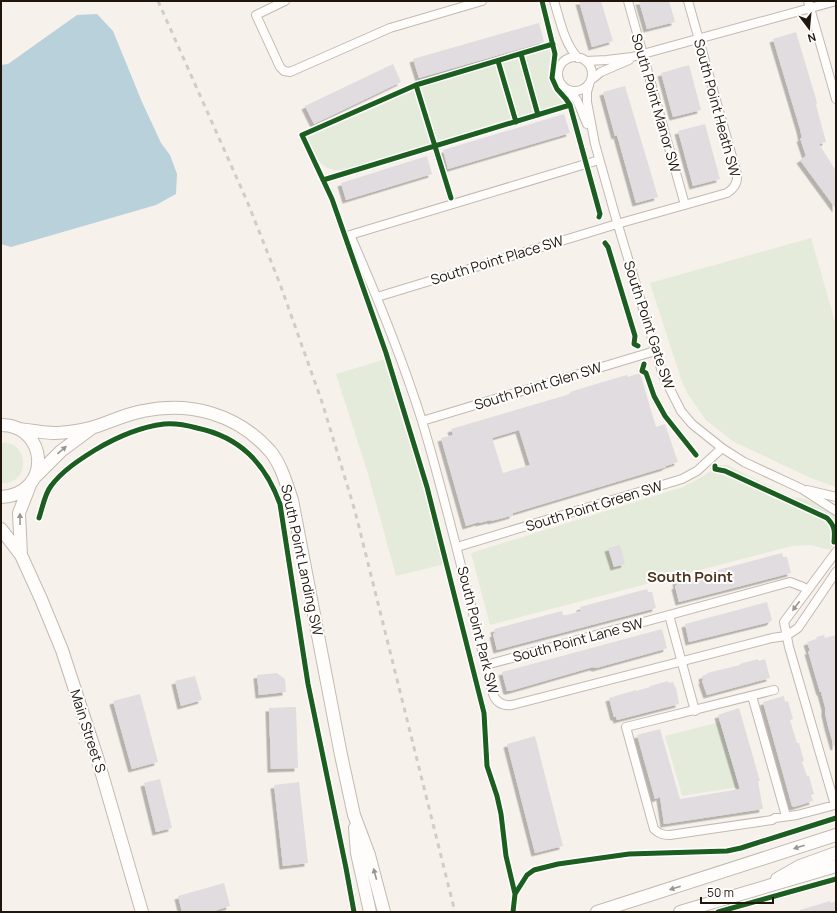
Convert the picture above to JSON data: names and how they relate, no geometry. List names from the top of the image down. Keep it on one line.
{"streets":{"main road":["South Point Landing SW","Main Street S"],"street":["South Point Manor SW","South Point Heath SW","South Point Place SW","South Point Gate SW","South Point Glen SW","South Point Green SW","South Point Park SW","South Point Lane SW"]},"crossings":[["South Point Manor SW","South Point Heath SW"],["South Point Heath SW","South Point Place SW"],["South Point Heath SW","South Point Gate SW"],["South Point Place SW","South Point Gate SW"],["South Point Place SW","South Point Park SW"],["South Point Gate SW","South Point Glen SW"],["South Point Gate SW","South Point Green SW"],["South Point Gate SW","South Point Park SW"],["South Point Glen SW","South Point Park SW"],["South Point Green SW","South Point Park SW"],["South Point Landing SW","Main Street S"],["South Point Park SW","South Point Lane SW"]],"districts":["South Point"],"scale_bar":"50 m","north":"bottom"}
